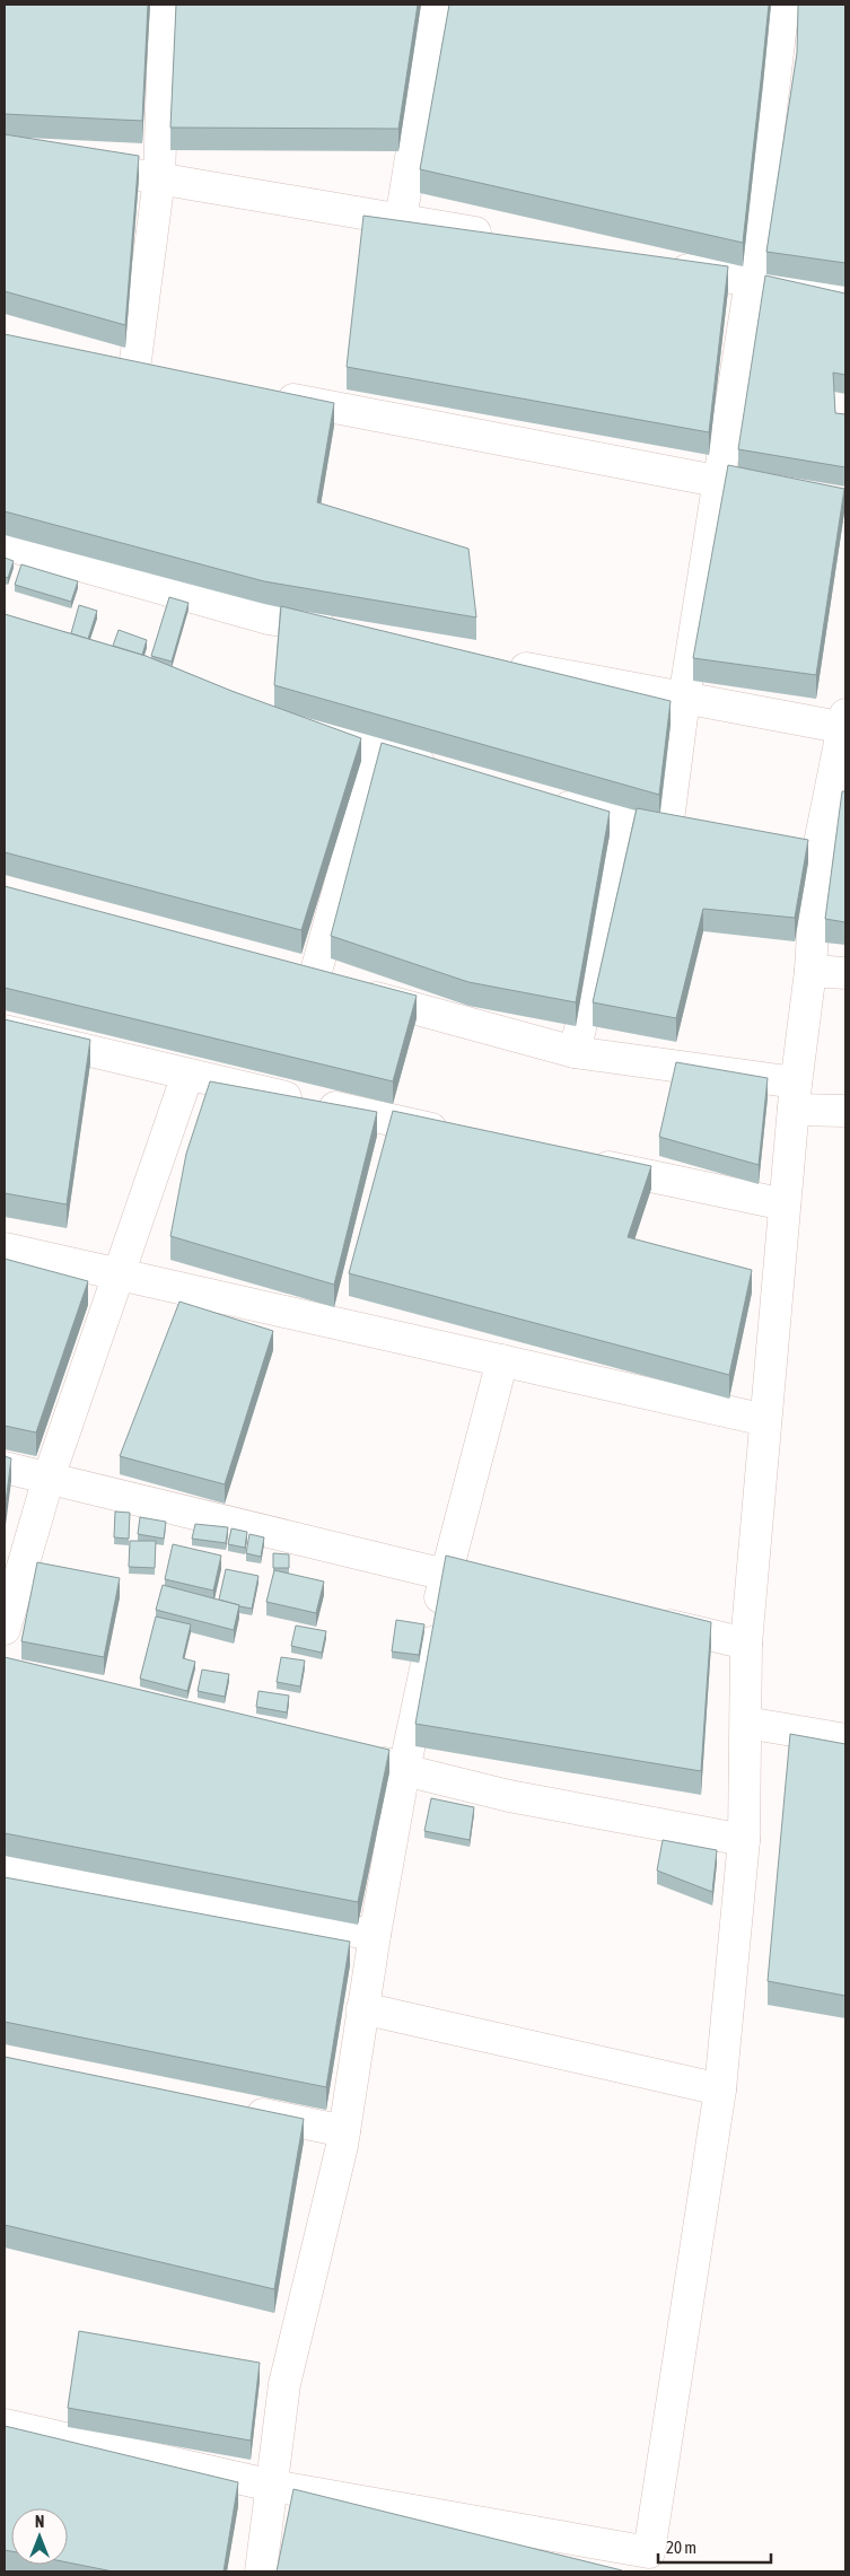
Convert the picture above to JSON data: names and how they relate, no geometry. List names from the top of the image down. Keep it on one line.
{"scale_bar":"20 m","north":"top"}
